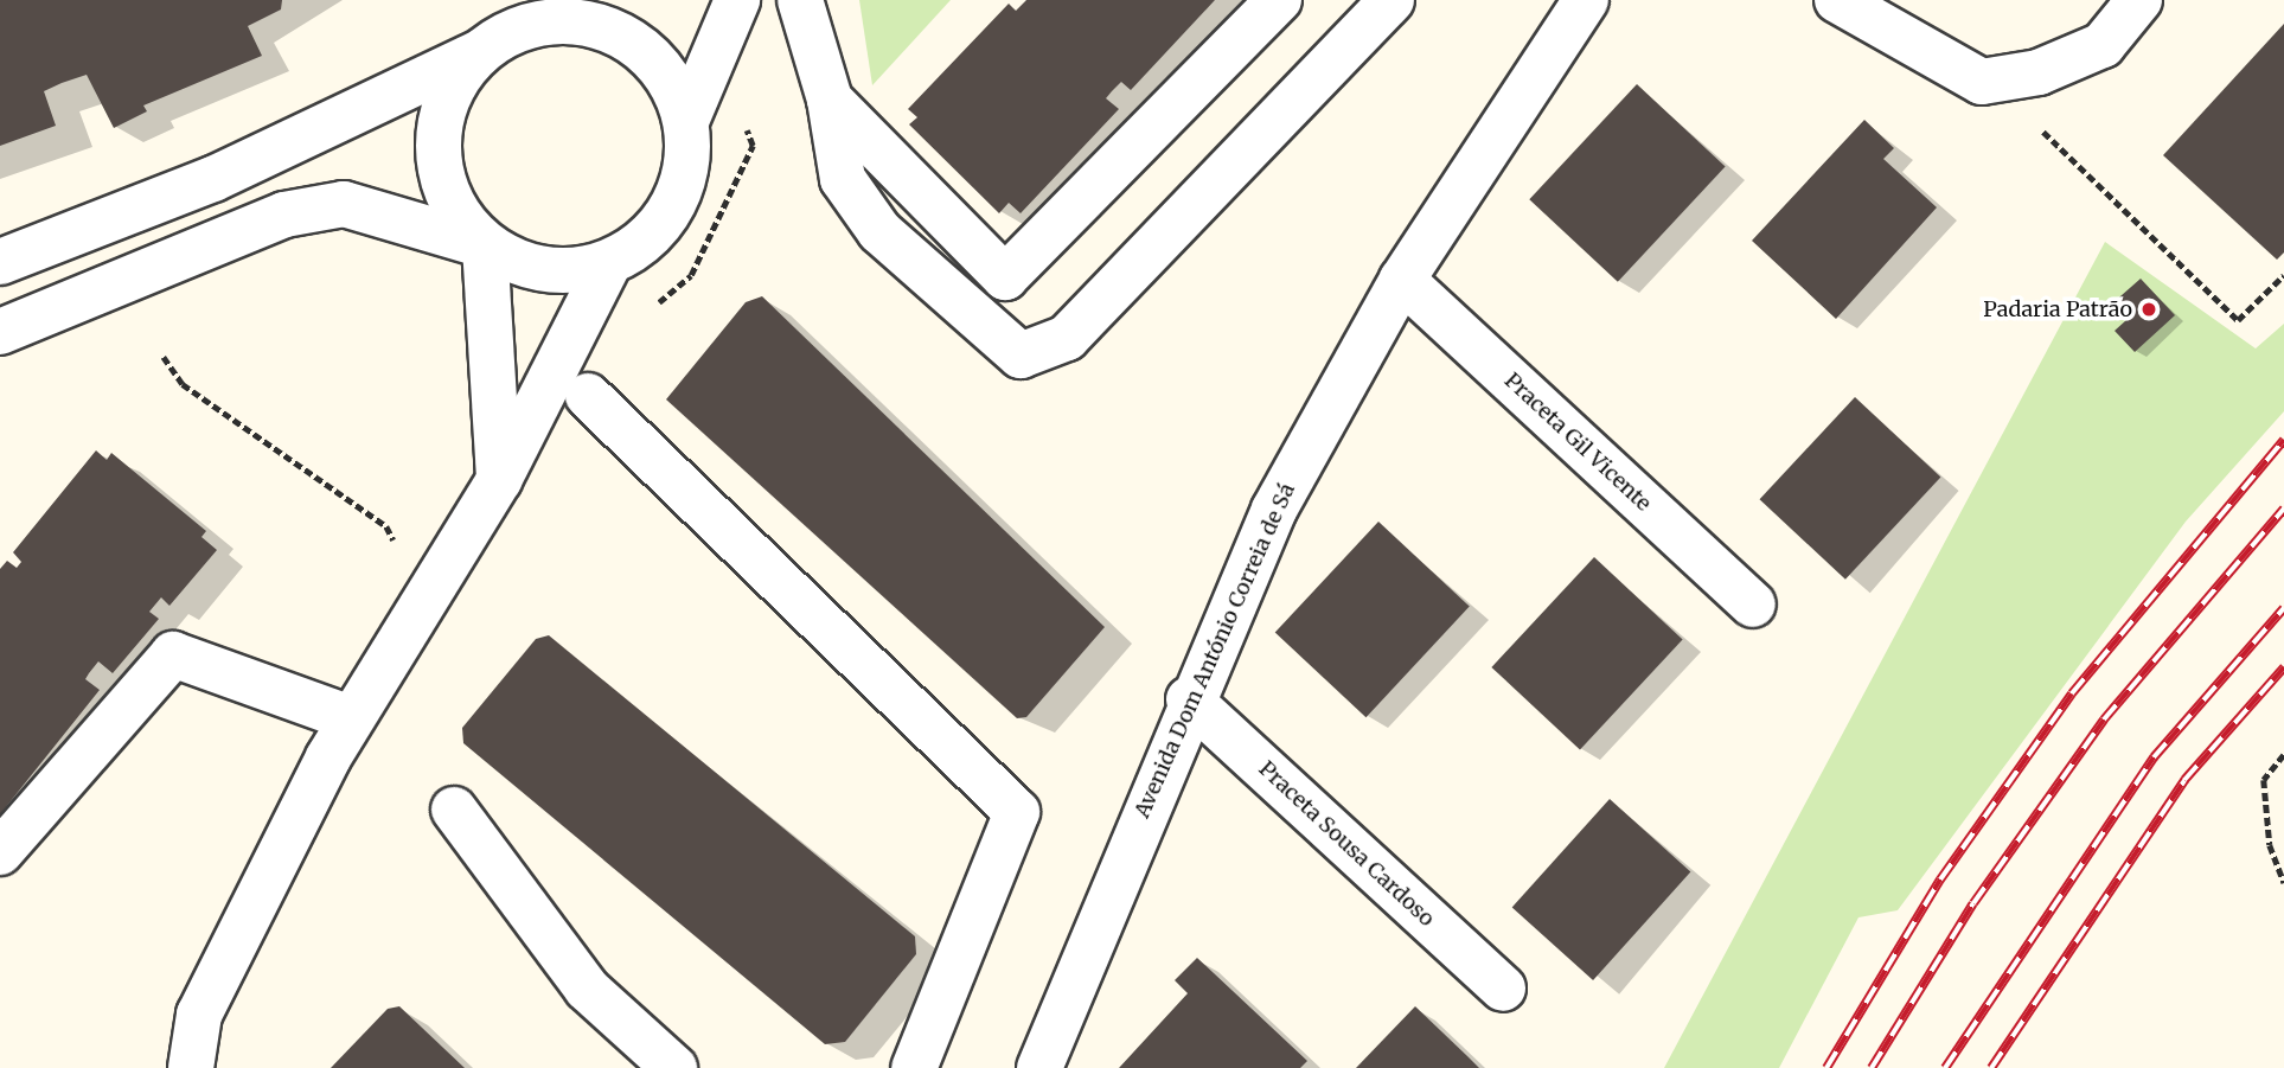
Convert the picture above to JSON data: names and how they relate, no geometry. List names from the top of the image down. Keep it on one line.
{"streets":{"street":["Praceta Gil Vicente","Avenida Dom António Correia de Sá","Praceta Sousa Cardoso"]},"crossings":[["Praceta Gil Vicente","Avenida Dom António Correia de Sá"],["Avenida Dom António Correia de Sá","Praceta Sousa Cardoso"]],"places":["Padaria Patrão"]}
